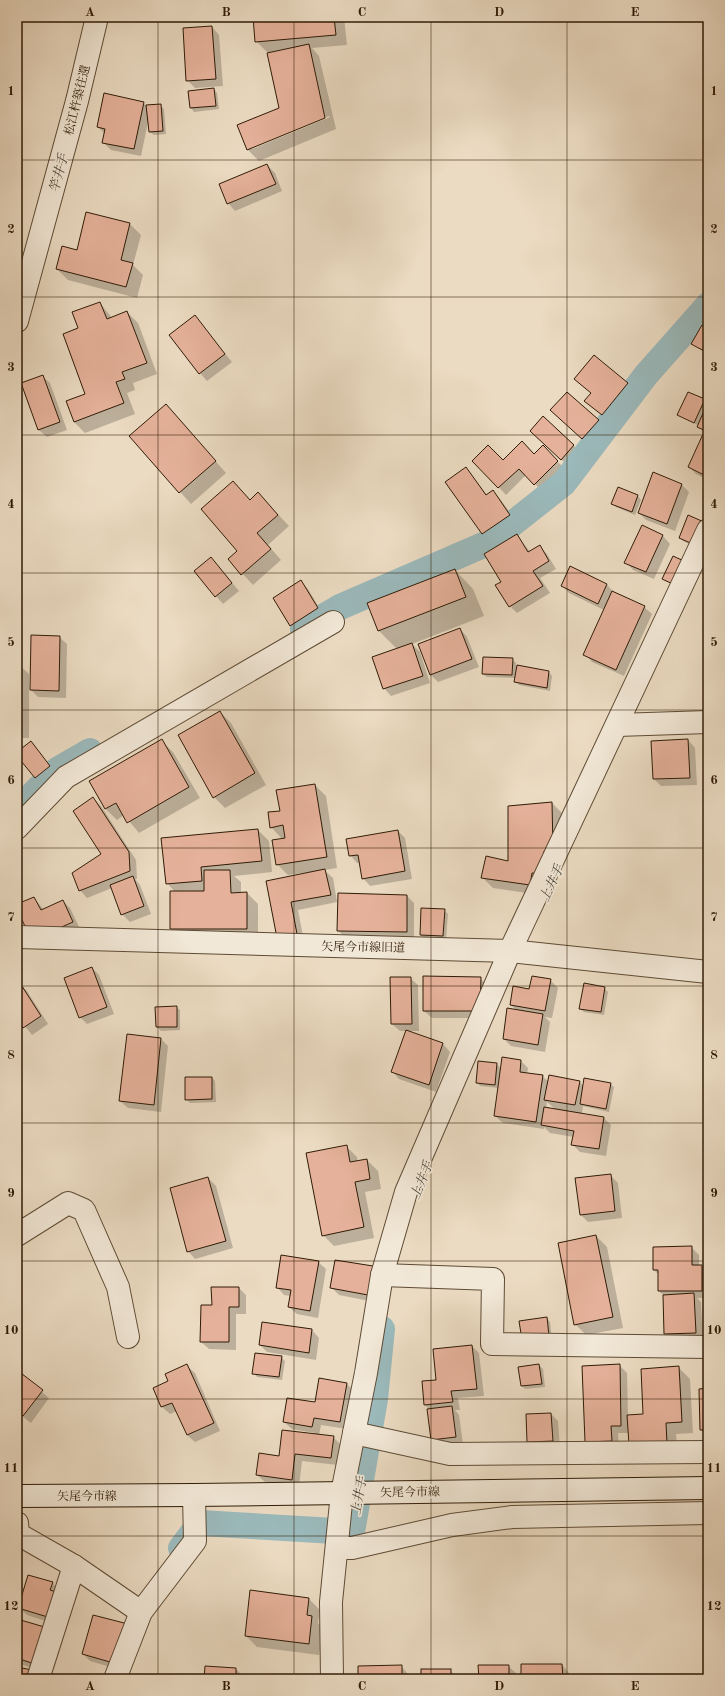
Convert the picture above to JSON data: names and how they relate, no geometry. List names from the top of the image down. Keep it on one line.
{"streets":{"street":["松江杵築往還","矢尾今市線旧道","矢尾今市線"]},"water":["竿井手","上井手"],"grid":{"columns":["A","B","C","D","E"],"rows":["1","2","3","4","5","6","7","8","9","10","11","12"]}}
